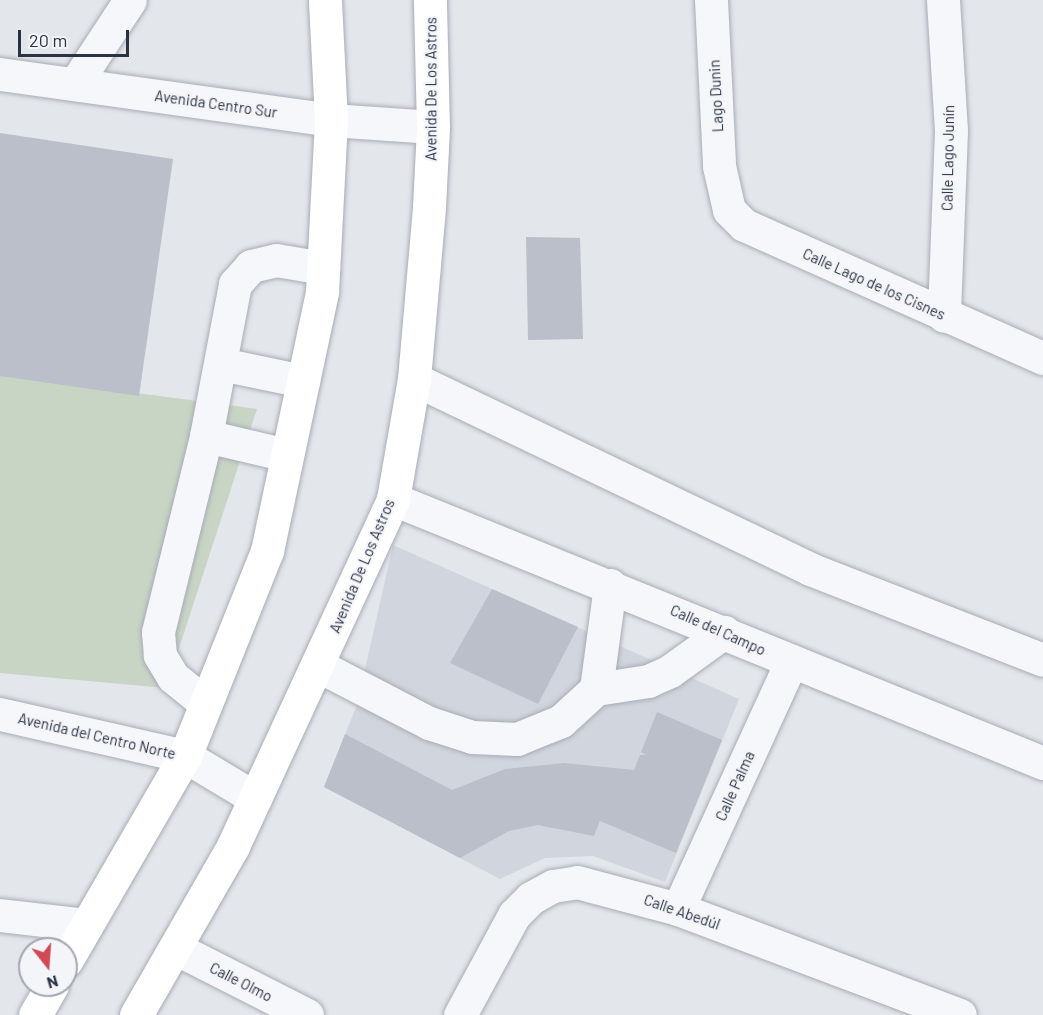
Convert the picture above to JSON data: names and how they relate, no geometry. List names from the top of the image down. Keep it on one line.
{"streets":{"main road":["Avenida De Los Astros"],"street":["Lago Dunin","Avenida Centro Sur","Calle Lago Junín","Calle Lago de los Cisnes","Calle del Campo","Avenida del Centro Norte","Calle Palma","Calle Abedúl","Calle Olmo"]},"crossings":[["Avenida De Los Astros","Avenida Centro Sur"],["Avenida De Los Astros","Calle del Campo"],["Avenida De Los Astros","Avenida del Centro Norte"],["Avenida De Los Astros","Calle Olmo"],["Lago Dunin","Calle Lago de los Cisnes"],["Calle Lago Junín","Calle Lago de los Cisnes"],["Calle del Campo","Calle Palma"],["Calle Palma","Calle Abedúl"]],"scale_bar":"20 m","north":"bottom"}
